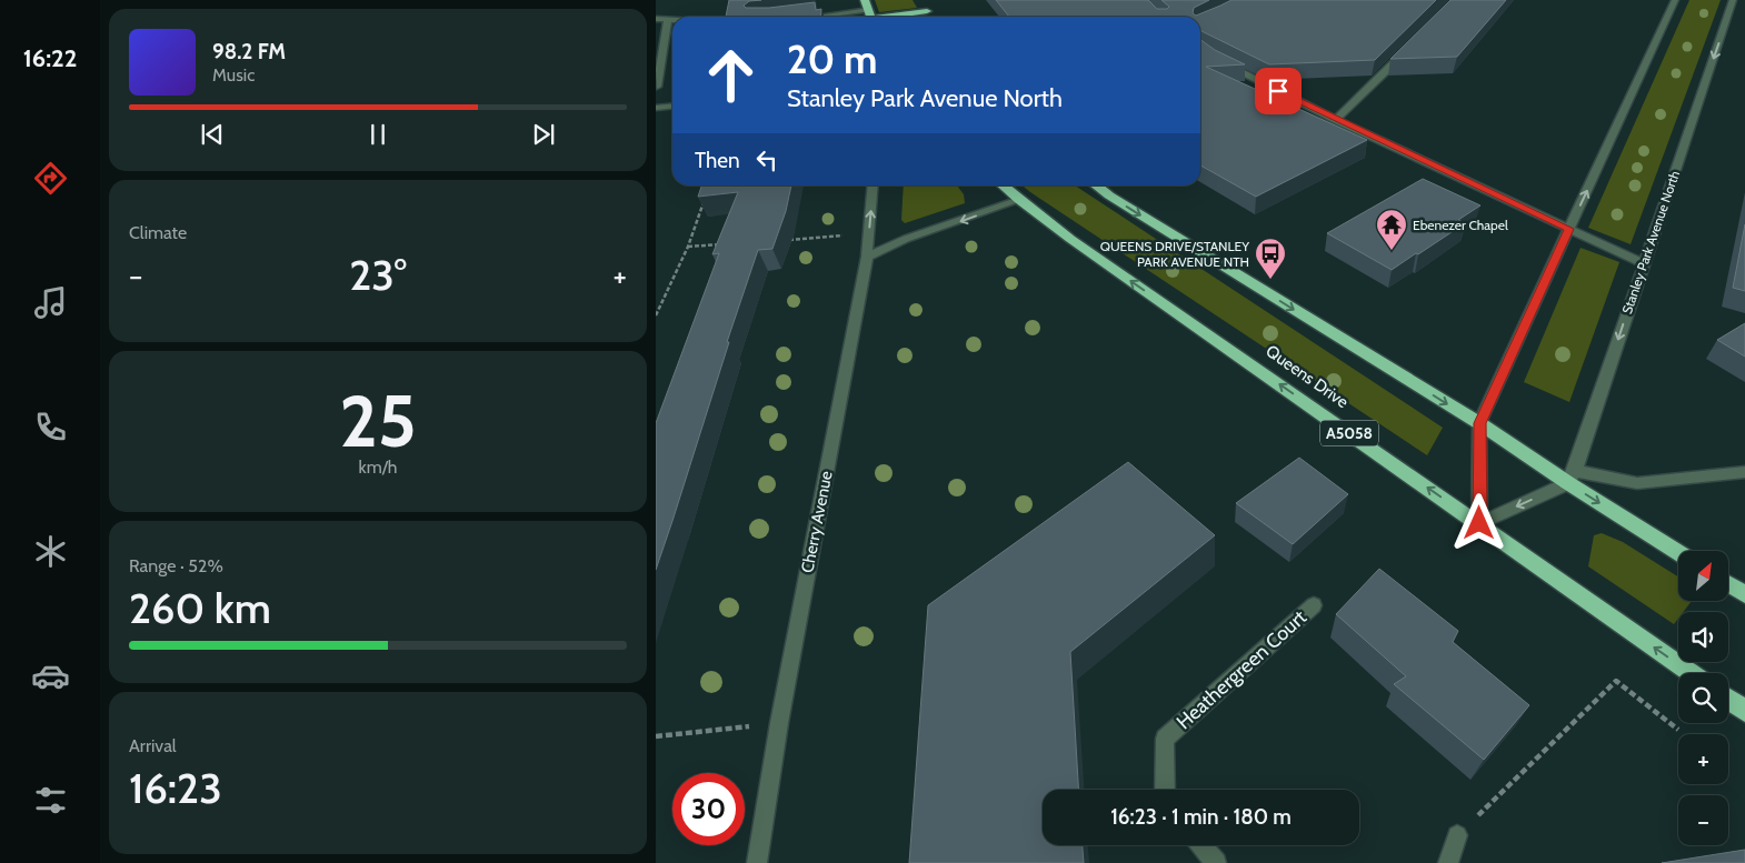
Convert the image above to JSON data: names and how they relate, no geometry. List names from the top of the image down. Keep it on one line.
{"streets":{"highway":["Queens Drive","A5058"],"street":["Stanley Park Avenue North","Cherry Avenue","Heathergreen Court"]},"places":{"temple":["Ebenezer Chapel"],"bus stop":["QUEENS DRIVE/STANLEY PARK AVENUE NTH"]},"north":"top right","page":{"tabs":"16:22","turn":["20 m","Stanley Park Avenue North"],"song":["98.2 FM","Music"],"then":"Then","tile":["Climate",["25","km/h"],["Range · 52%","260 km"],["Arrival","16:23"]],"heat":["−","23°","+"],"map_buttons":["+","−"],"limit":"30","trip":"16:23 · 1 min · 180 m"}}
